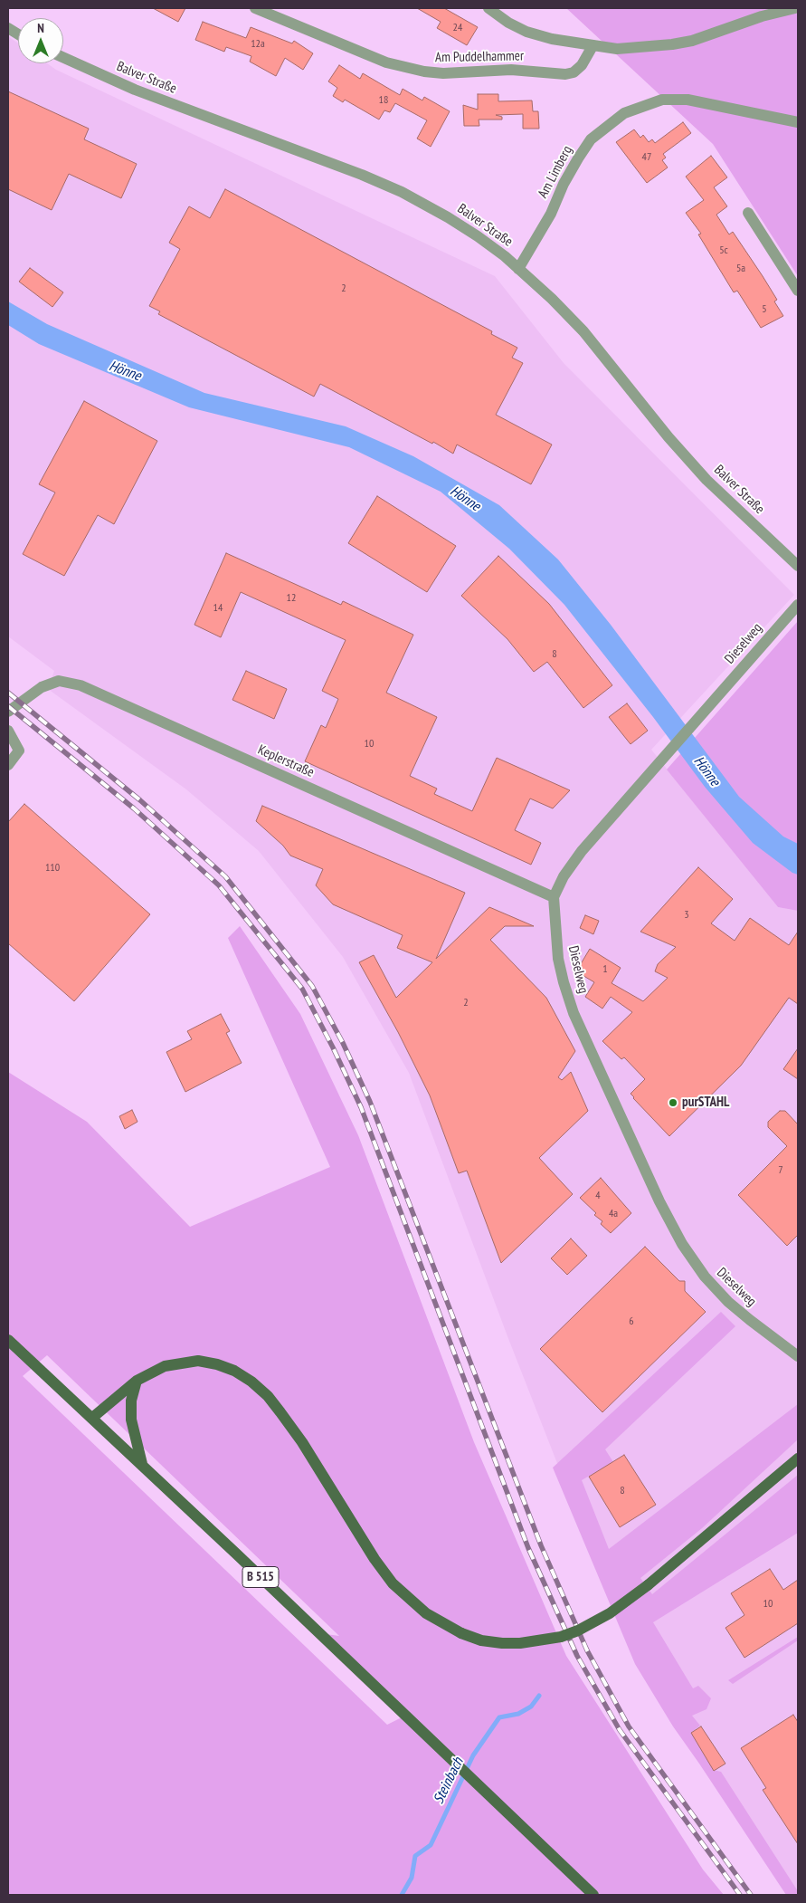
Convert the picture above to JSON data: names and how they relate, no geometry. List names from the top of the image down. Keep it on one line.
{"streets":{"main road":["B 515"],"street":["Am Puddelhammer","Balver Straße","Am Limberg","Dieselweg","Keplerstraße"]},"crossings":[["Balver Straße","Am Limberg"],["Dieselweg","Keplerstraße"]],"water":["Hönne","Steinbach"],"places":["purSTAHL"],"house_numbers":["24","12a","18","47","5c","5a","2","5","12","14","8","10","110","3","1","2","7","4","4a","6","8","10"],"north":"top"}
